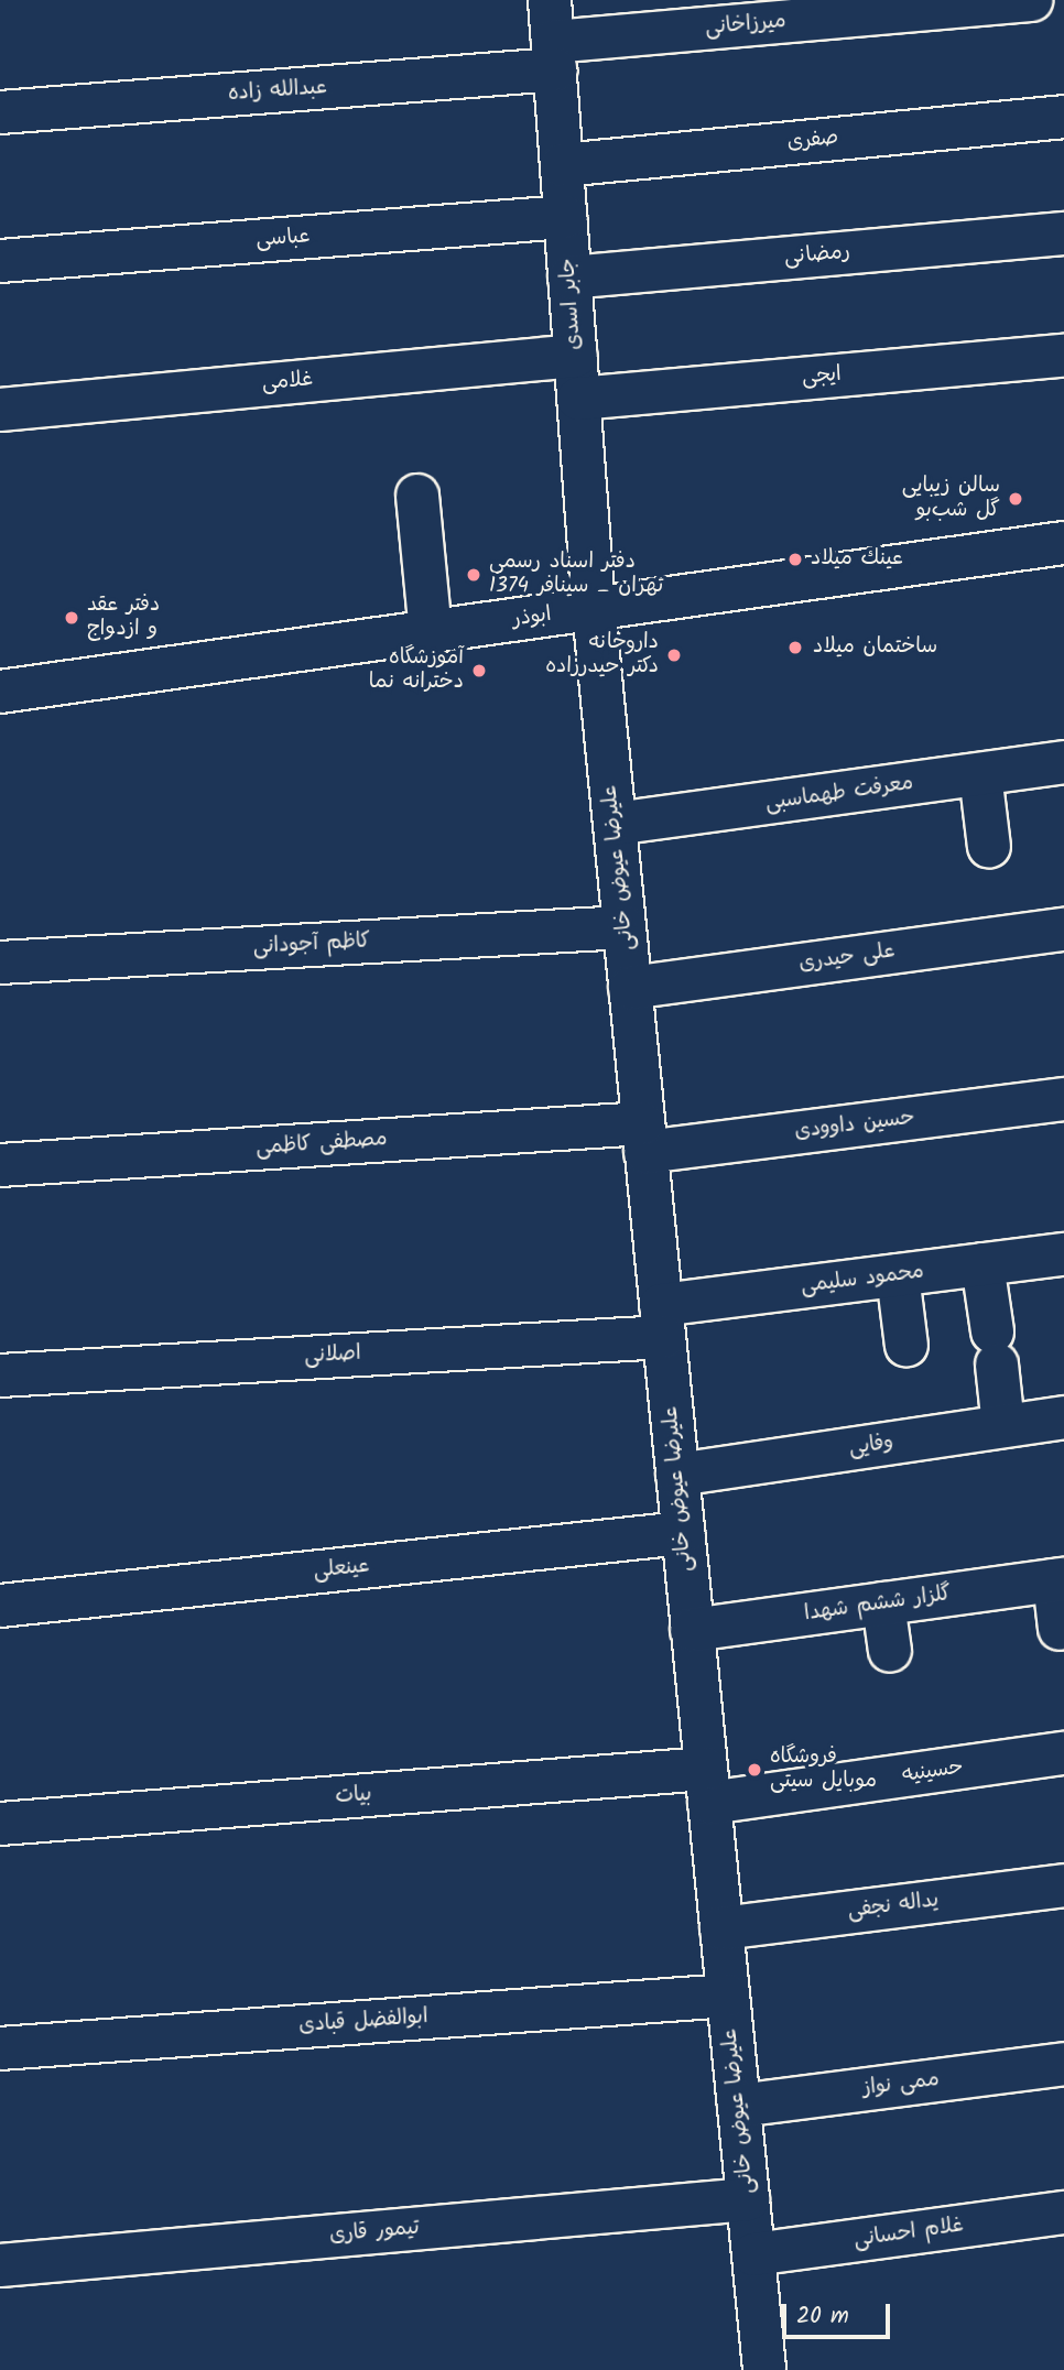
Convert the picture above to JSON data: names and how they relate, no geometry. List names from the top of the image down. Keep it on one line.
{"streets":{"street":["میرزاخانی","عبدالله زاده","صفری","عباسی","رمضانی","جابر اسدی","ایجی","غلامی","ابوذر","معرفت طهماسبی","علیرضا عیوض خانی","کاظم آجودانی","علی حیدری","حسین داوودی","مصطفی کاظمی","محمود سلیمی","اصلانی","وفایی","عینعلی","گلزار ششم شهدا","حسینیه","بیات","یداله نجفی","ابوالفضل قبادی","ممی نواز","تیمور قاری","غلام احسانی"]},"crossings":[["میرزاخانی","عبدالله زاده"],["میرزاخانی","جابر اسدی"],["عبدالله زاده","جابر اسدی"],["صفری","جابر اسدی"],["عباسی","جابر اسدی"],["رمضانی","جابر اسدی"],["جابر اسدی","ایجی"],["جابر اسدی","غلامی"],["جابر اسدی","ابوذر"],["جابر اسدی","علیرضا عیوض خانی"],["ابوذر","علیرضا عیوض خانی"],["معرفت طهماسبی","علیرضا عیوض خانی"],["علیرضا عیوض خانی","کاظم آجودانی"],["علیرضا عیوض خانی","علی حیدری"],["علیرضا عیوض خانی","حسین داوودی"],["علیرضا عیوض خانی","مصطفی کاظمی"],["علیرضا عیوض خانی","محمود سلیمی"],["علیرضا عیوض خانی","اصلانی"],["علیرضا عیوض خانی","وفایی"],["علیرضا عیوض خانی","عینعلی"],["علیرضا عیوض خانی","گلزار ششم شهدا"],["علیرضا عیوض خانی","حسینیه"],["علیرضا عیوض خانی","بیات"],["علیرضا عیوض خانی","یداله نجفی"],["علیرضا عیوض خانی","ابوالفضل قبادی"],["علیرضا عیوض خانی","ممی نواز"],["علیرضا عیوض خانی","تیمور قاری"],["علیرضا عیوض خانی","غلام احسانی"],["حسین داوودی","مصطفی کاظمی"],["محمود سلیمی","اصلانی"],["حسینیه","بیات"]],"places":["سالن زیبایی گل شب‌بو","عينك ميلاد","دفتر اسناد رسمی 1374 تهران _ سینافر","دفتر عقد و ازدواج","ساختمان میلاد","داروخانه دکتر حیدرزاده","آموزشگاه دخترانه نما","فروشگاه موبایل سیتی"],"scale_bar":"20 m"}
